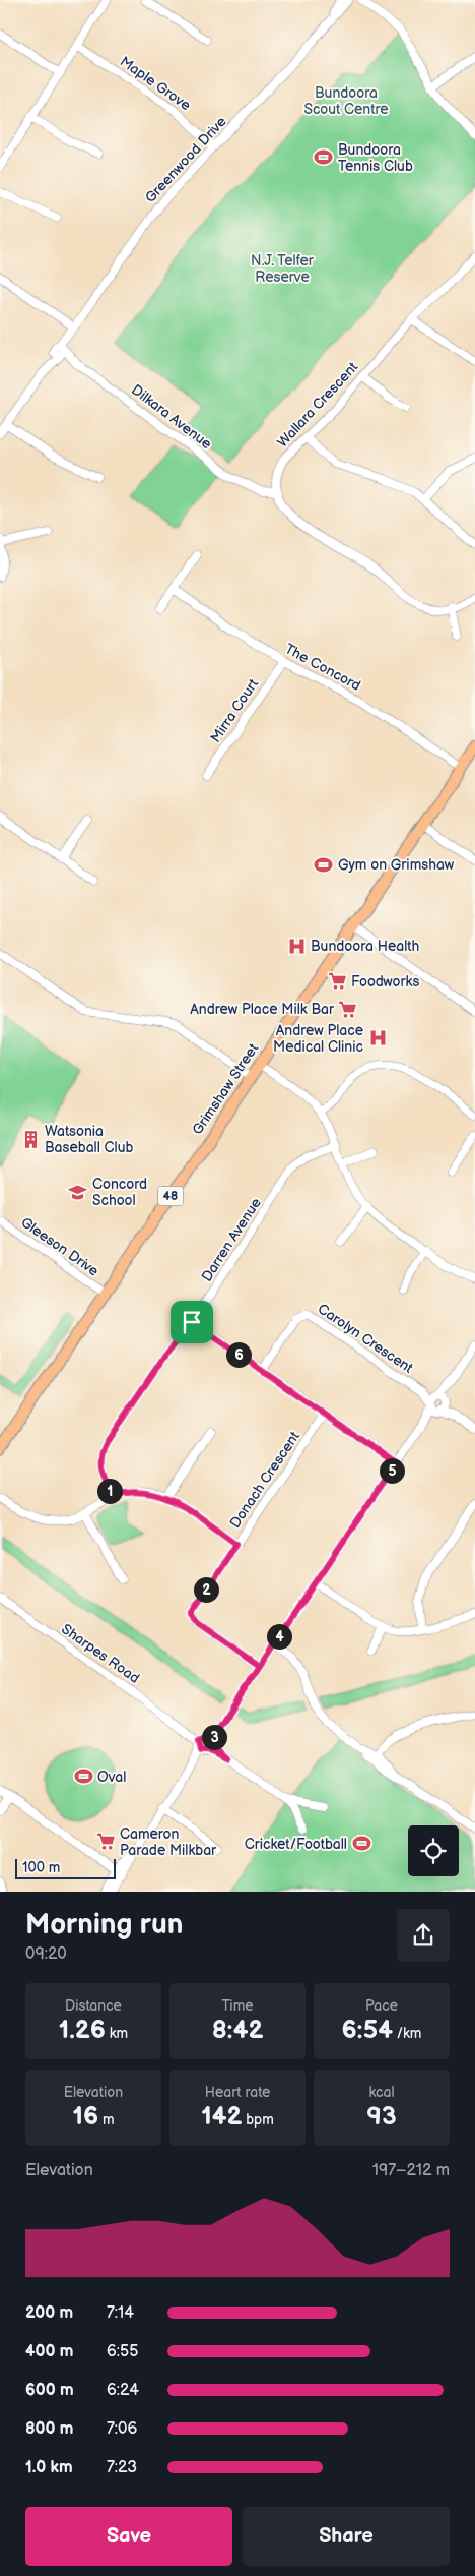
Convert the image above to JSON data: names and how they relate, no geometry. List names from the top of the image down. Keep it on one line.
{"streets":{"main road":["Grimshaw Street","48"],"street":["Maple Grove","Greenwood Drive","Wallara Crescent","Dilkara Avenue","The Concord","Mirra Court","Darren Avenue","Gleeson Drive","Carolyn Crescent","Donach Crescent","Sharpes Road"]},"crossings":[["Maple Grove","Greenwood Drive"],["Greenwood Drive","Dilkara Avenue"],["Wallara Crescent","Dilkara Avenue"],["The Concord","Mirra Court"],["The Concord","Grimshaw Street"],["Grimshaw Street","Gleeson Drive"]],"parks":["Bundoora Scout Centre","N.J. Telfer Reserve"],"places":{"sports":["Bundoora Tennis Club","Gym on Grimshaw","Oval","Cricket/Football"],"hospital":["Bundoora Health","Andrew Place Medical Clinic"],"supermarket":["Foodworks","Andrew Place Milk Bar","Cameron Parade Milkbar"],"building":["Watsonia Baseball Club"],"school or university":["Concord School"]},"scale_bar":"100 m","page":{"pins":["6","5","1","2","4","3"],"scale":"100 m","heading":["Morning run","09:20"],"stats":[["Distance","1.26 km"],["Time","8:42"],["Pace","6:54 /km"],["Elevation","16 m"],["Heart rate","142 bpm"],["kcal","93"]],"chart":["Elevation","197–212 m"],"list":[{"name":"200 m","note":"7:14"},{"name":"400 m","note":"6:55"},{"name":"600 m","note":"6:24"},{"name":"800 m","note":"7:06"},{"name":"1.0 km","note":"7:23"}],"buttons":["Save","Share"]}}
